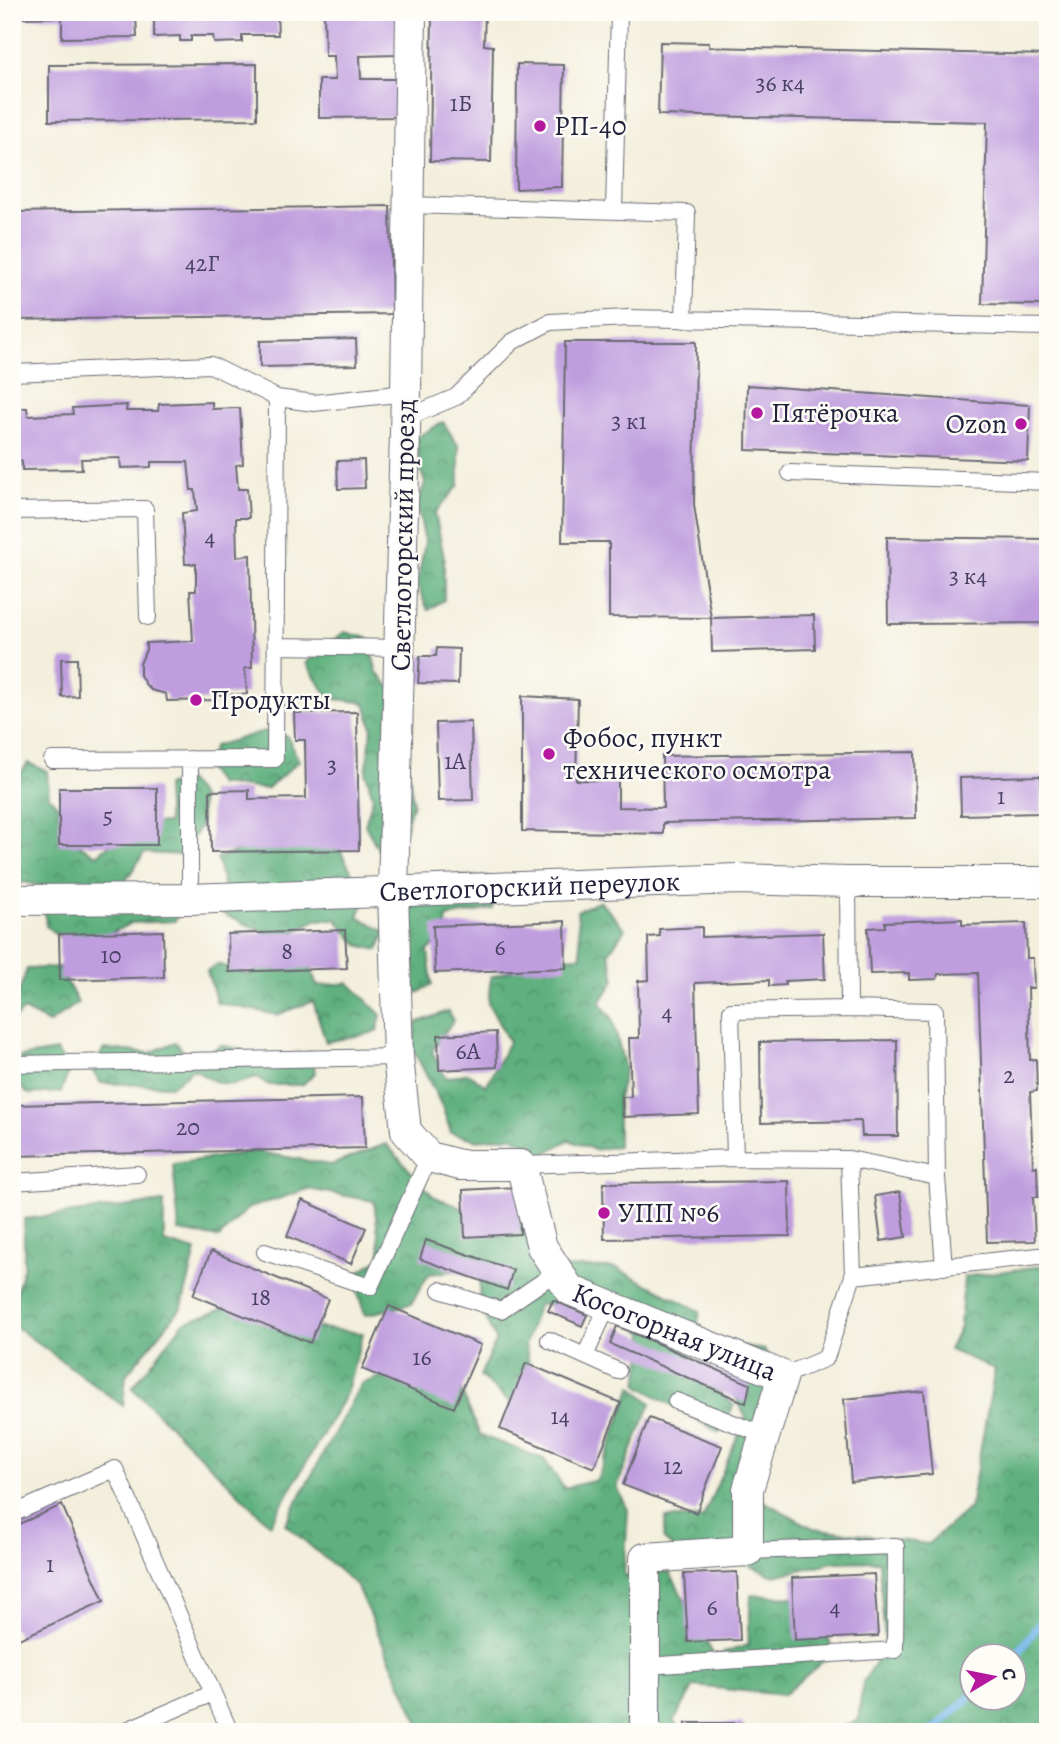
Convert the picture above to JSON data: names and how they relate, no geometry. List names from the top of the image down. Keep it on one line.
{"streets":{"street":["Светлогорский проезд","Светлогорский переулок","Косогорная улица"]},"crossings":[["Светлогорский проезд","Светлогорский переулок"]],"places":["РП-40","Пятёрочка","Ozon","Продукты","Фобос, пункт технического осмотра","УПП №6"],"house_numbers":["36 к4","1Б","42Г","3 к1","4","3 к4","1А","3","1","5","6","8","10","4","6А","2","20","18","16","14","12","1","6","4"],"north":"right"}
